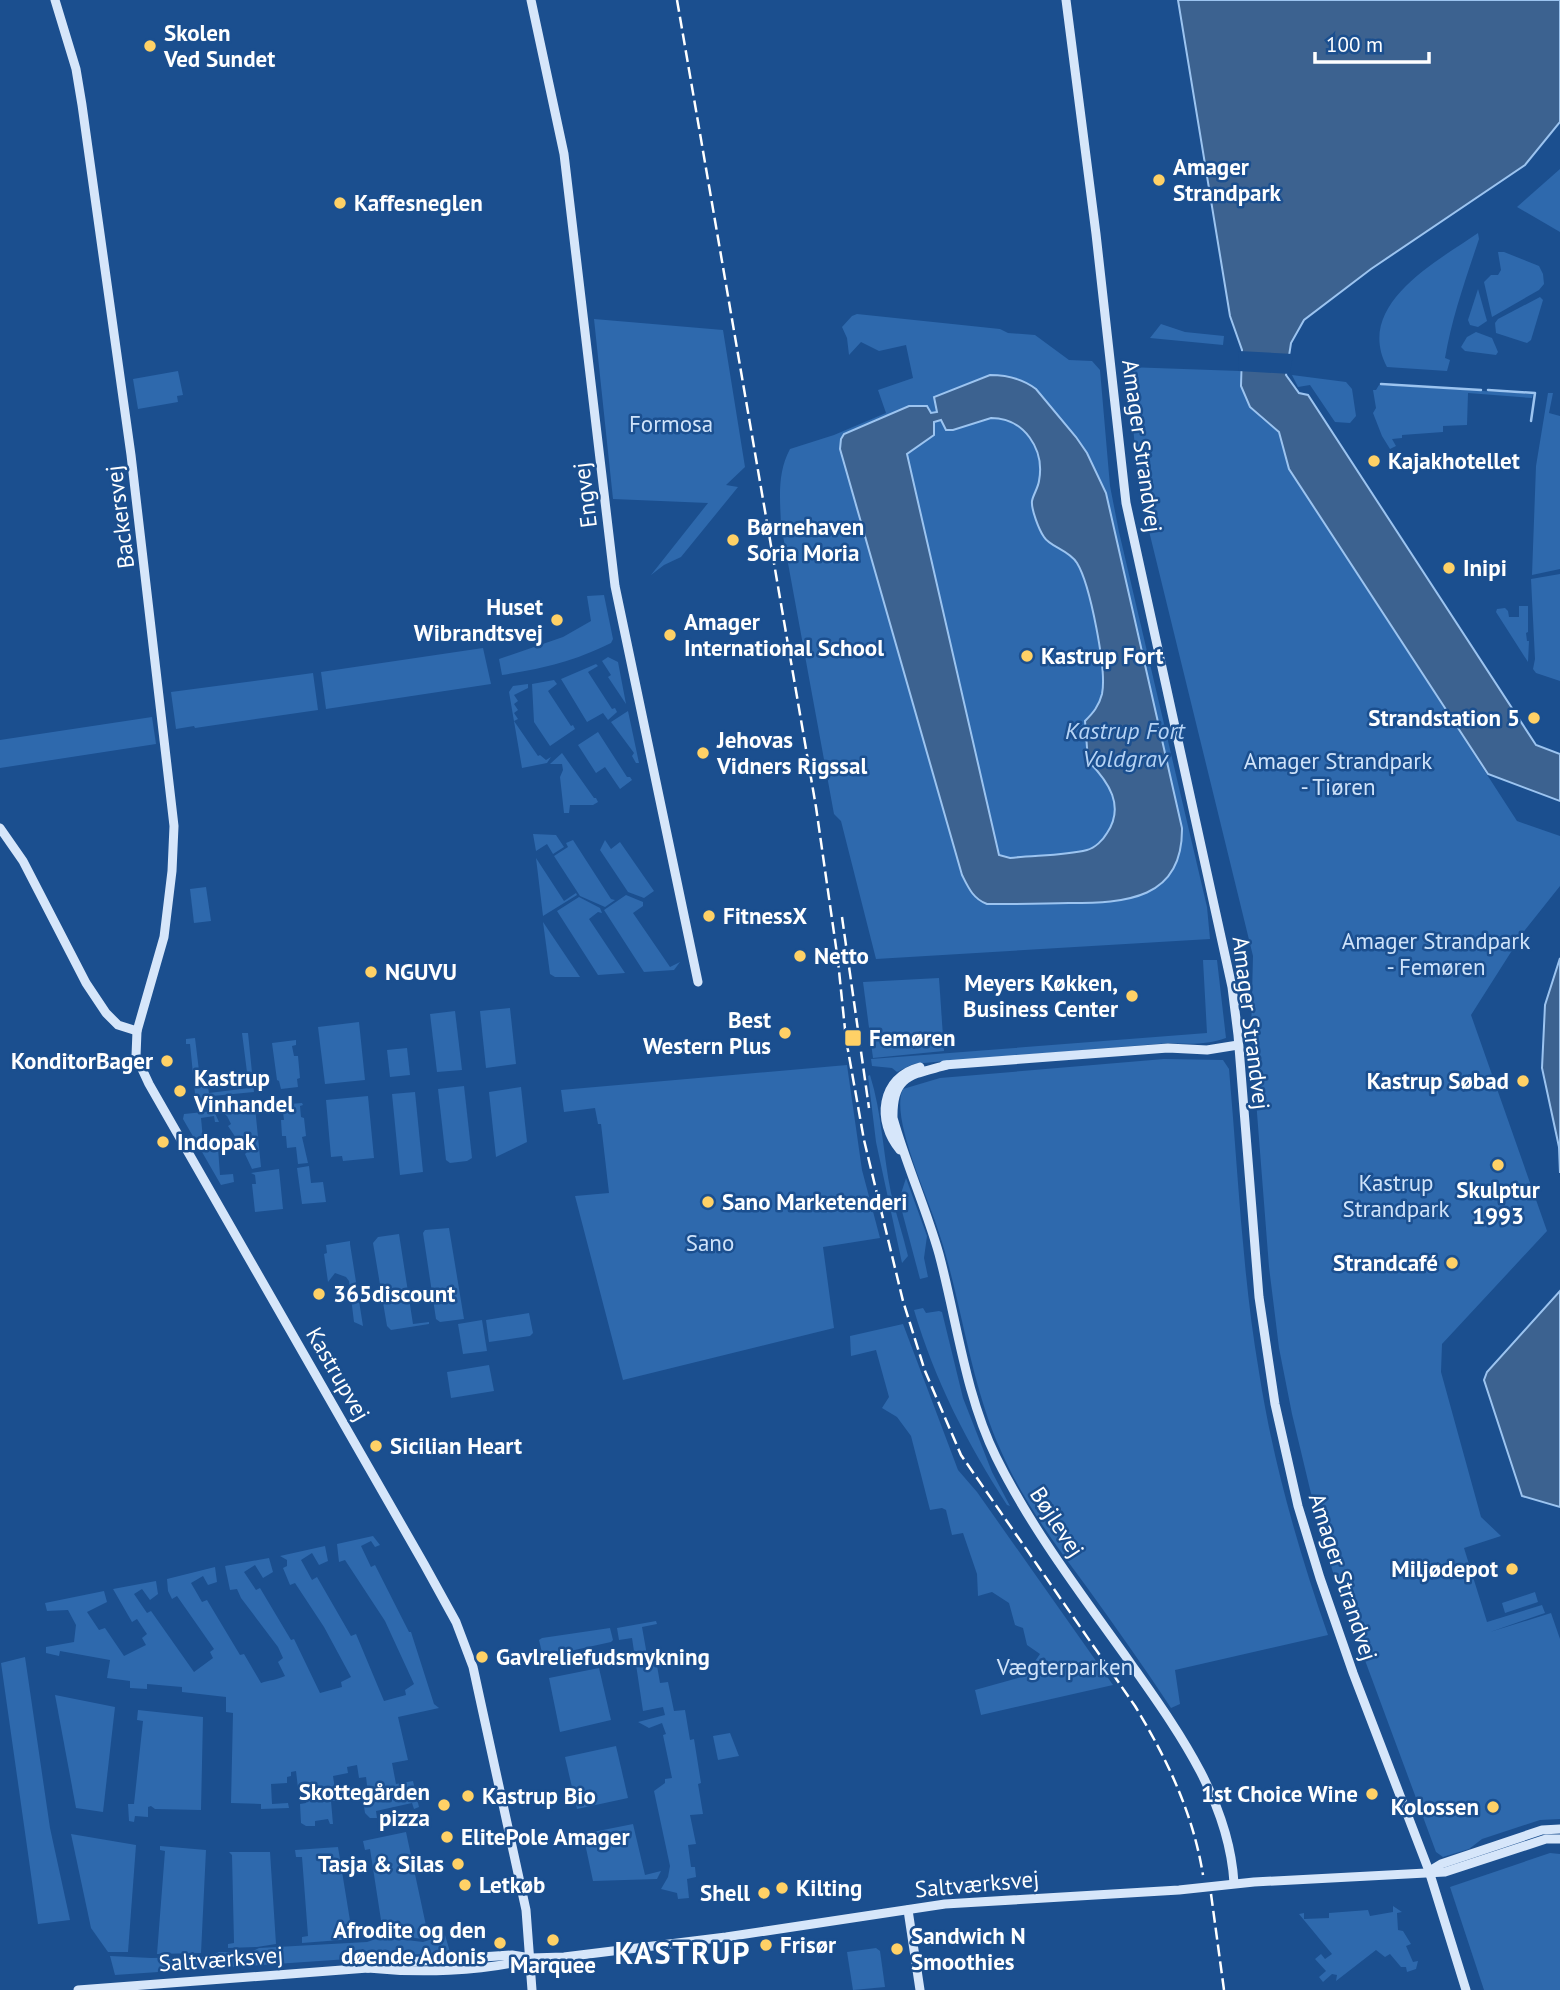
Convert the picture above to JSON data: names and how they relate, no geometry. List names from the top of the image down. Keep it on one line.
{"streets":{"street":["Amager Strandvej","Engvej","Backersvej","Kastrupvej","Bøjlevej","Saltværksvej"]},"crossings":[["Amager Strandvej","Bøjlevej"],["Amager Strandvej","Saltværksvej"],["Backersvej","Kastrupvej"],["Kastrupvej","Saltværksvej"],["Bøjlevej","Saltværksvej"]],"districts":["KASTRUP"],"water":["Kastrup Fort Voldgrav"],"parks":["Formosa","Amager Strandpark - Tiøren","Amager Strandpark - Femøren","Kastrup Strandpark","Sano","Vægterparken"],"places":{"other":["Skolen Ved Sundet","Amager Strandpark","Kaffesneglen","Kajakhotellet","Børnehaven Soria Moria","Inipi","Huset Wibrandtsvej","Amager International School","Kastrup Fort","Strandstation 5","Jehovas Vidners Rigssal","FitnessX","Netto","NGUVU","Meyers Køkken, Business Center","Best Western Plus","KonditorBager","Kastrup Søbad","Kastrup Vinhandel","Indopak","Skulptur 1993","Sano Marketenderi","Strandcafé","365discount","Sicilian Heart","Miljødepot","Gavlreliefudsmykning","1st Choice Wine","Kastrup Bio","Skottegården pizza","Kolossen","ElitePole Amager","Tasja & Silas","Letkøb","Kilting","Shell","Marquee","Afrodite og den døende Adonis","Frisør","Sandwich N Smoothies"],"transit":["Femøren"]},"scale_bar":"100 m"}
